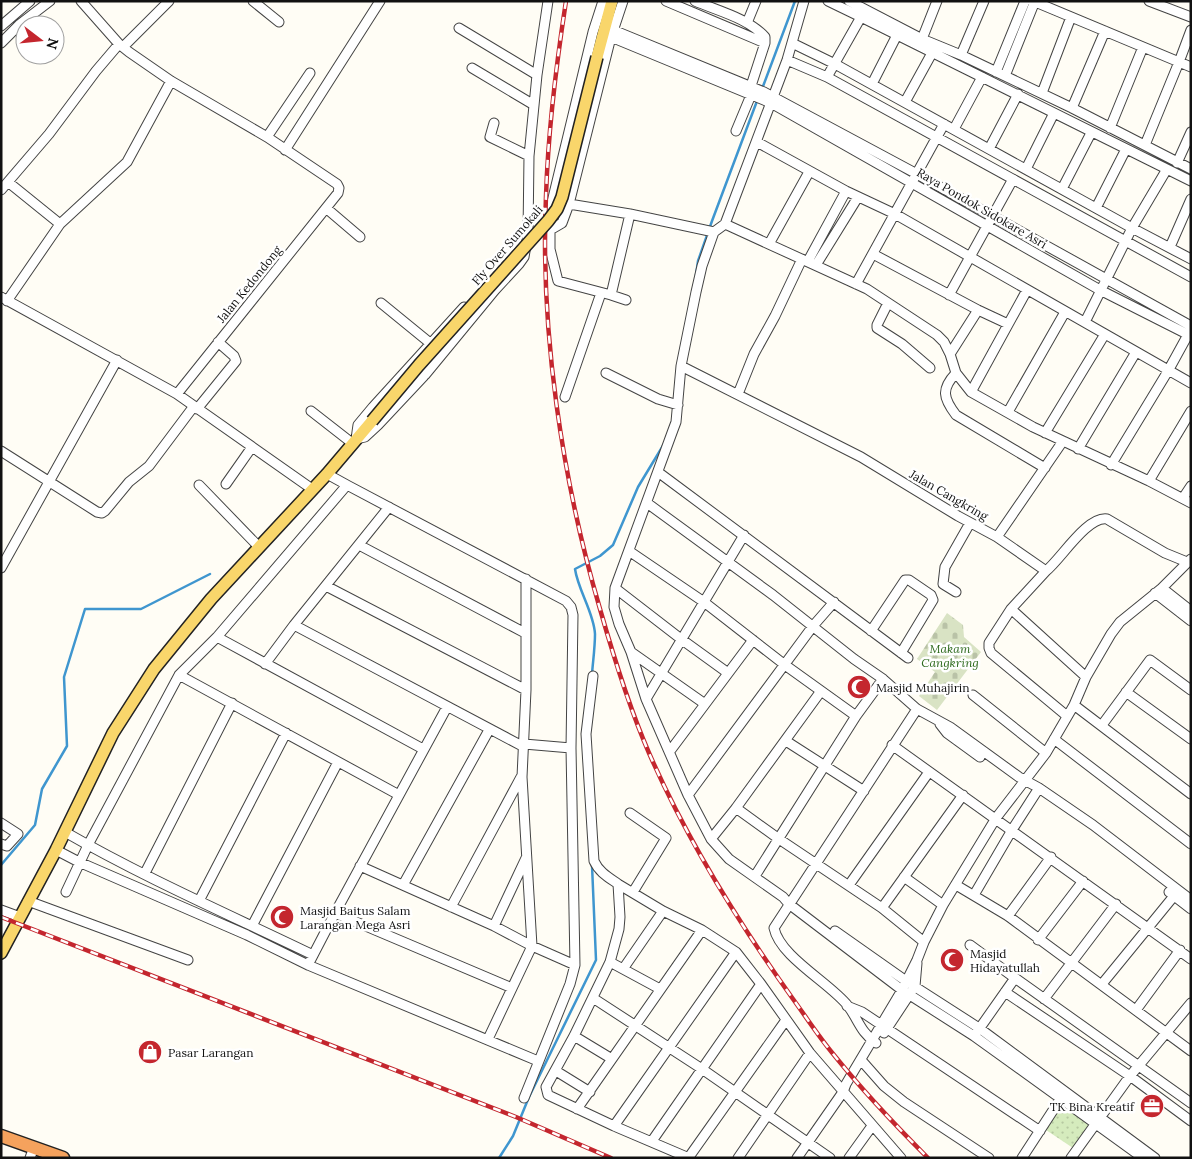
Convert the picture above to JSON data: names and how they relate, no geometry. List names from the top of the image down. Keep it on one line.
{"streets":{"main road":["Fly Over Sumokali"],"street":["Raya Pondok Sidokare Asri","Jalan Kedondong","Jalan Cangkring"]},"parks":["Makam Cangkring"],"places":{"mosque":["Masjid Muhajirin","Masjid Baitus Salam Larangan Mega Asri","Masjid Hidayatullah"],"shop":["Pasar Larangan"],"office":["TK Bina Kreatif"]},"north":"right"}
